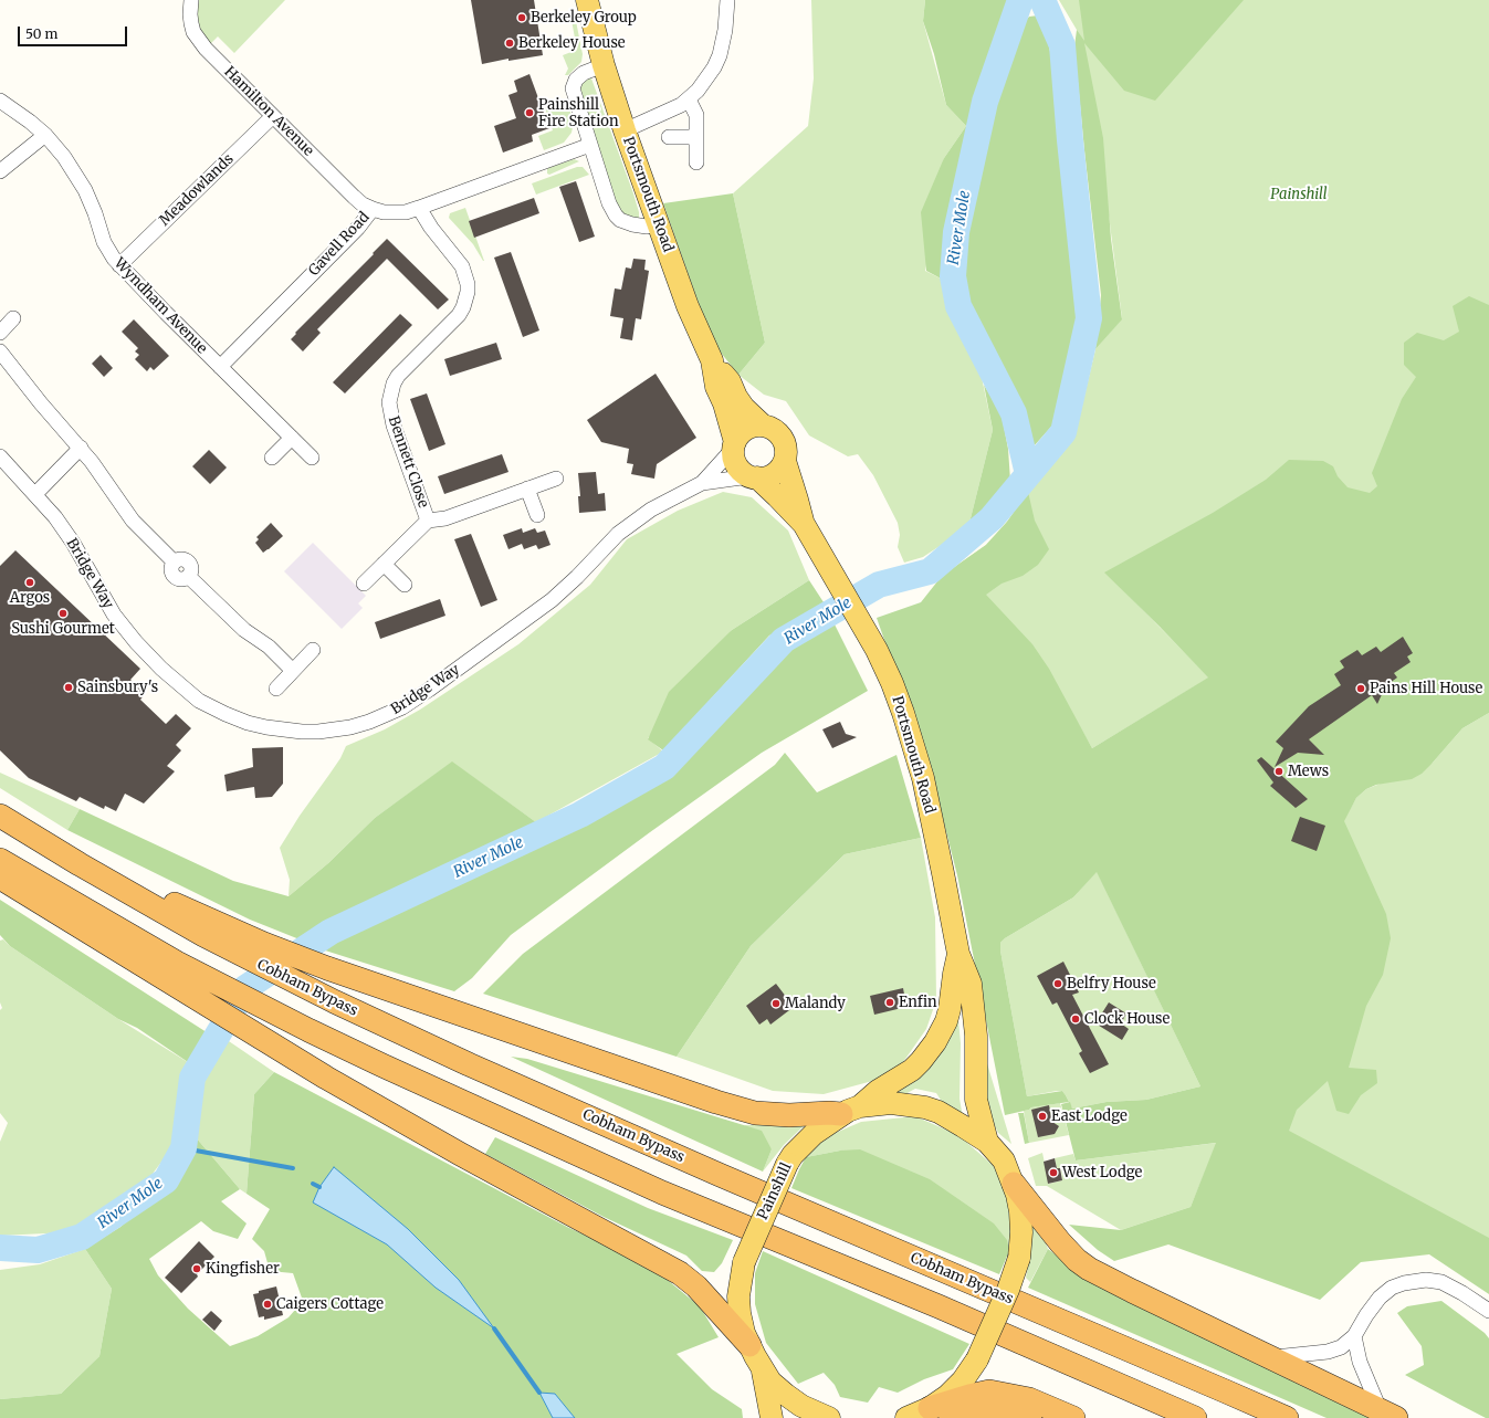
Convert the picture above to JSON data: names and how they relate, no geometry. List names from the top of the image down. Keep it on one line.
{"streets":{"highway":["Cobham Bypass"],"main road":["Portsmouth Road","Painshill"],"street":["Hamilton Avenue","Meadowlands","Gavell Road","Wyndham Avenue","Bennett Close","Bridge Way"]},"crossings":[["Hamilton Avenue","Meadowlands"],["Hamilton Avenue","Gavell Road"],["Meadowlands","Wyndham Avenue"],["Portsmouth Road","Bridge Way"],["Portsmouth Road","Painshill"],["Gavell Road","Wyndham Avenue"],["Gavell Road","Bennett Close"]],"water":["River Mole"],"parks":["Painshill"],"places":["Berkeley Group","Berkeley House","Painshill Fire Station","Argos","Sushi Gourmet","Sainsbury's","Pains Hill House","Mews","Belfry House","Enfin","Malandy","Clock House","East Lodge","West Lodge","Kingfisher","Caigers Cottage"],"scale_bar":"50 m"}
